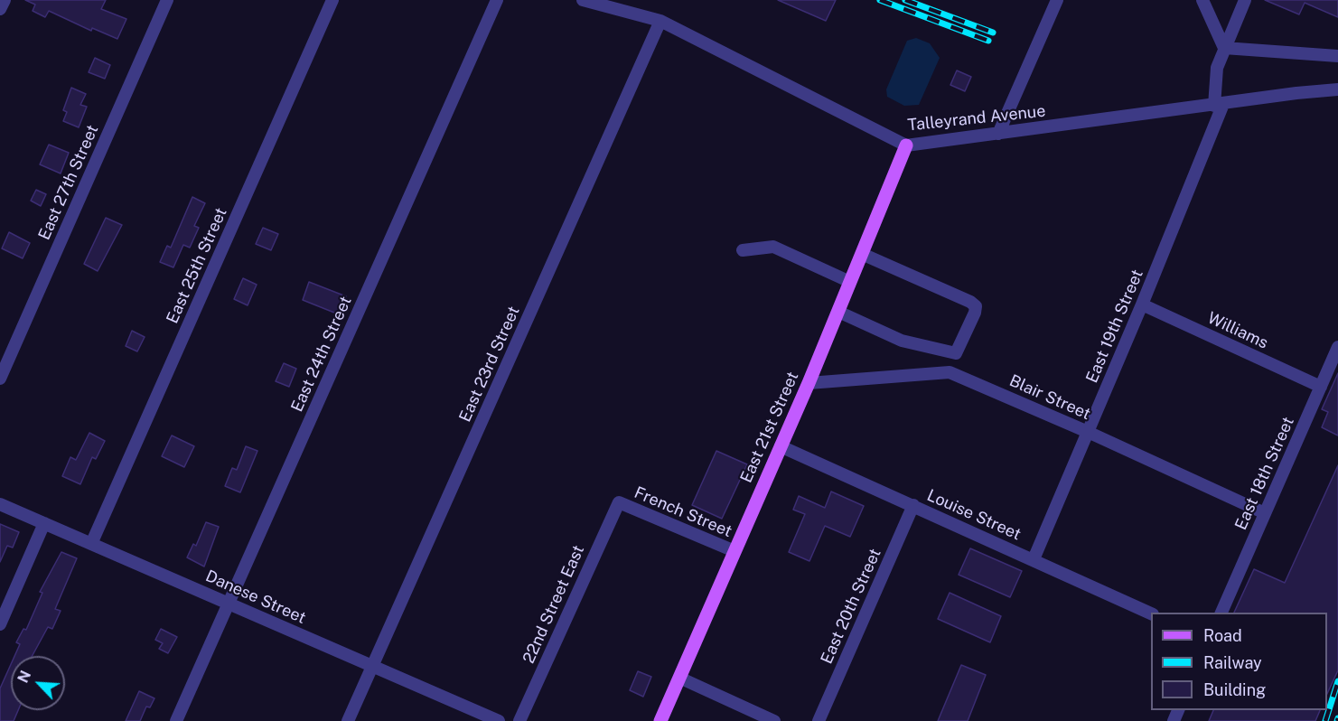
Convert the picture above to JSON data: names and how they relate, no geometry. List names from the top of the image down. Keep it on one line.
{"streets":{"main road":["East 21st Street"],"street":["Talleyrand Avenue","East 27th Street","East 25th Street","East 19th Street","Williams","East 24th Street","East 23rd Street","Blair Street","East 18th Street","French Street","Louise Street","Danese Street","22nd Street East","East 20th Street"]},"crossings":[["Talleyrand Avenue","East 19th Street"],["Talleyrand Avenue","East 23rd Street"],["Talleyrand Avenue","East 21st Street"],["East 25th Street","Danese Street"],["East 19th Street","Williams"],["East 19th Street","Blair Street"],["East 19th Street","Louise Street"],["Williams","East 18th Street"],["East 24th Street","Danese Street"],["East 23rd Street","Danese Street"],["Blair Street","East 21st Street"],["Blair Street","East 18th Street"],["East 21st Street","French Street"],["East 21st Street","Louise Street"],["French Street","22nd Street East"],["Louise Street","East 20th Street"]],"legend":["Road","Railway","Building"],"north":"top left"}
